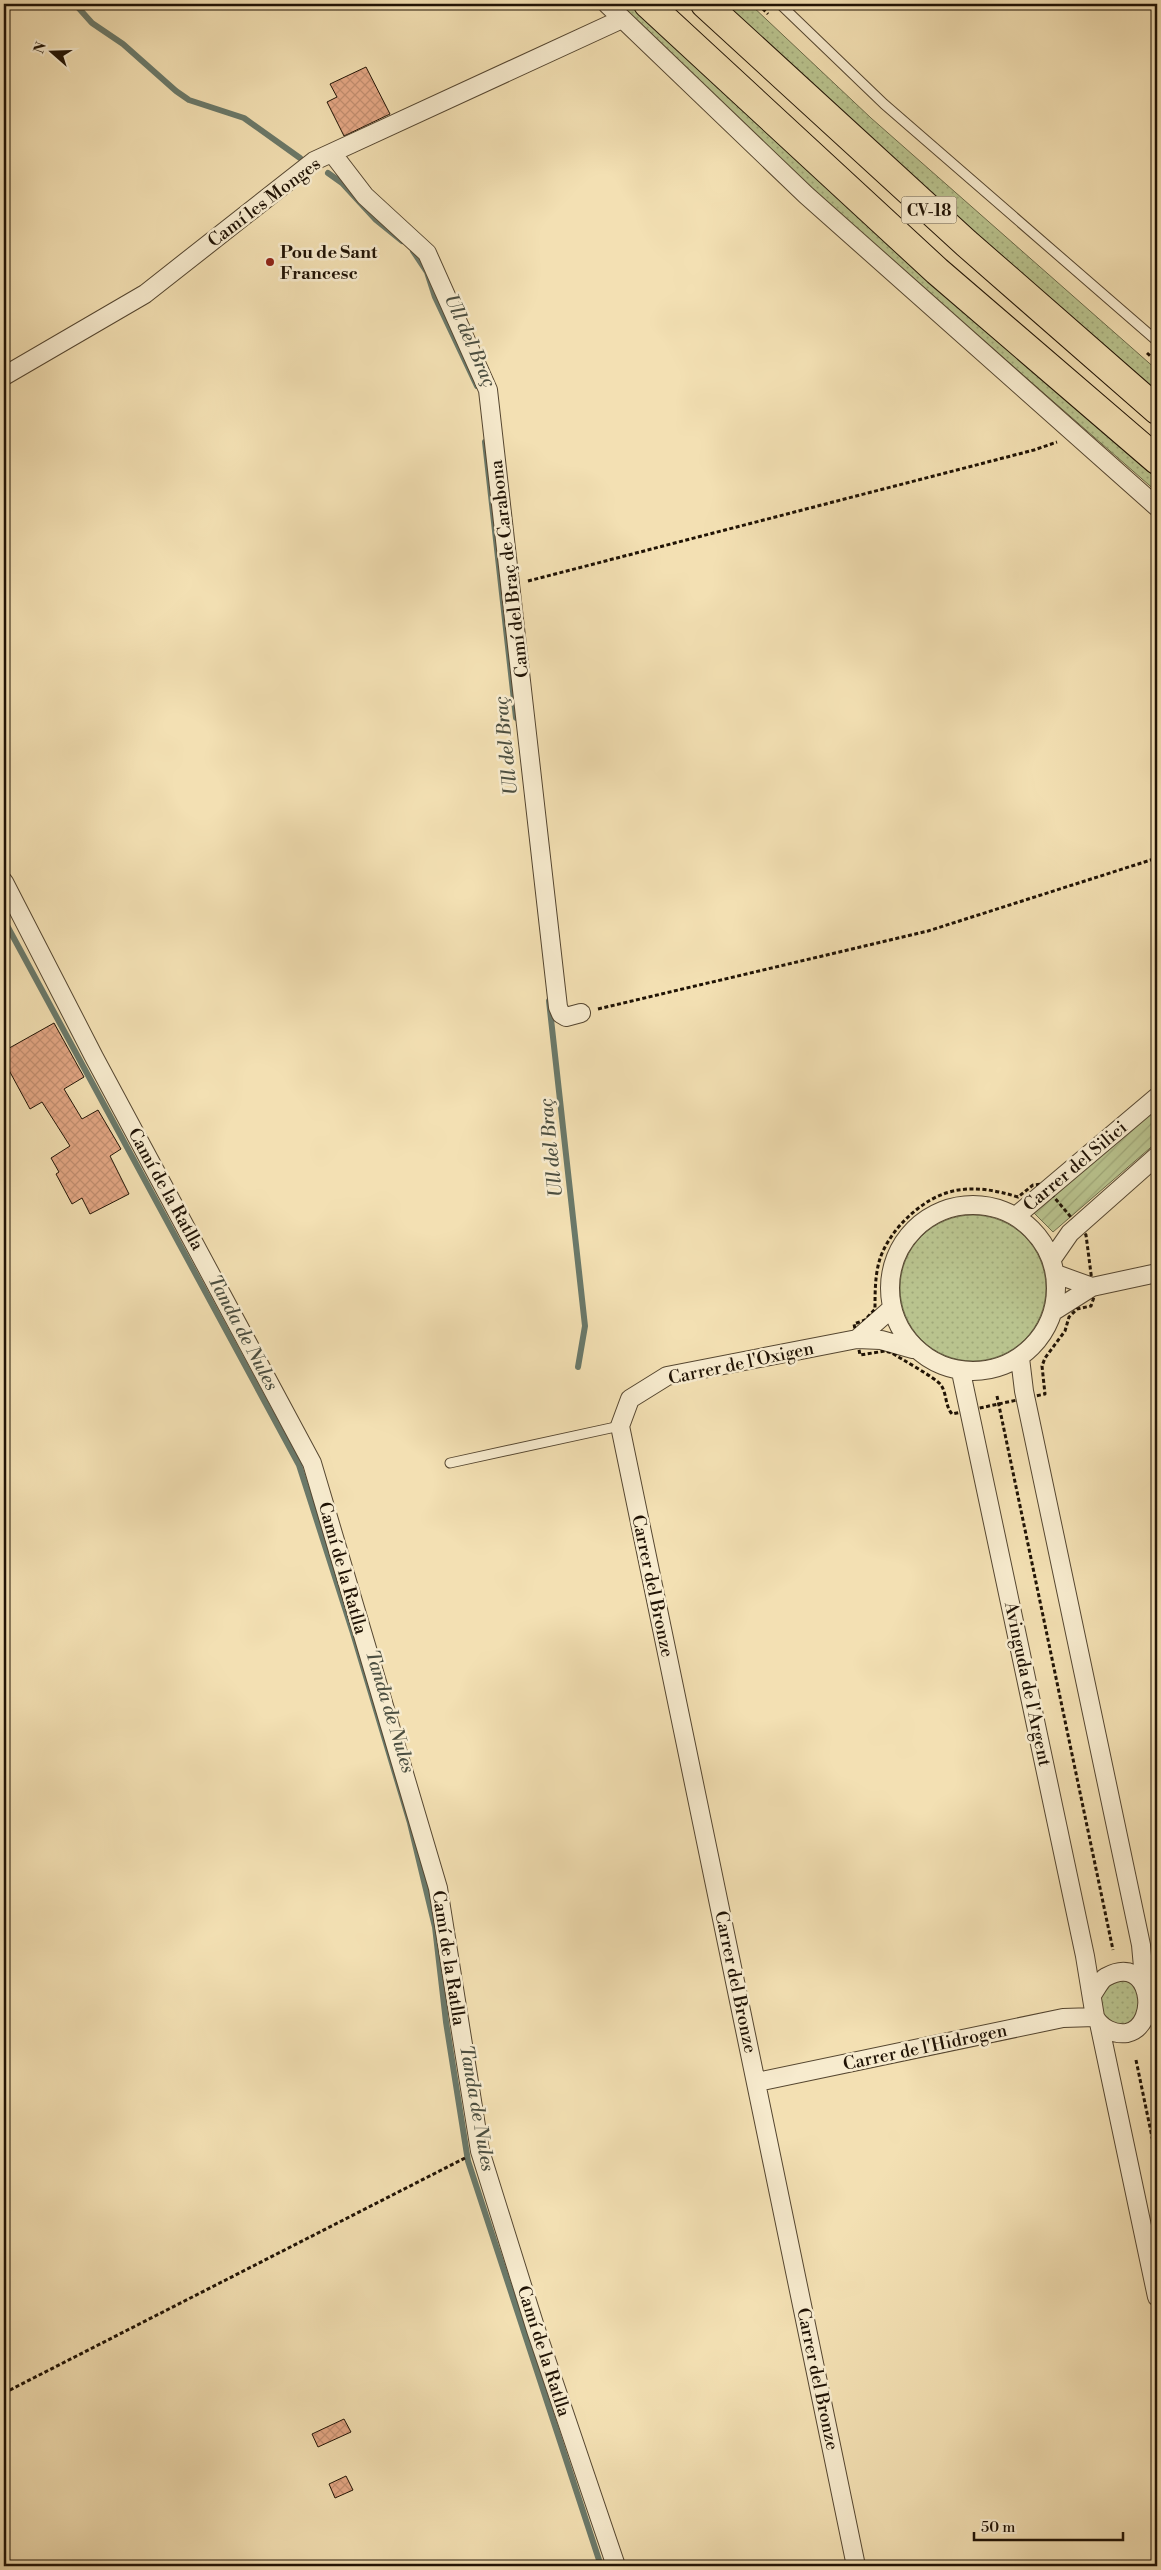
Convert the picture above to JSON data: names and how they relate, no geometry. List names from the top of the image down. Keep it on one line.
{"streets":{"main road":["CV-18"],"street":["Camí les Monges","Camí del Braç de Carabona","Carrer del Silici","Camí de la Ratlla","Carrer de l'Oxigen","Carrer del Bronze","Avinguda de l'Argent","Carrer de l'Hidrogen"]},"crossings":[["Camí les Monges","Camí del Braç de Carabona"],["Carrer del Silici","Carrer de l'Oxigen"],["Carrer del Silici","Avinguda de l'Argent"],["Carrer de l'Oxigen","Carrer del Bronze"],["Carrer de l'Oxigen","Avinguda de l'Argent"],["Carrer del Bronze","Carrer de l'Hidrogen"],["Avinguda de l'Argent","Carrer de l'Hidrogen"]],"water":["Ull del Braç","Tanda de Nules"],"places":["Pou de Sant Francesc"],"scale_bar":"50 m","north":"left"}
